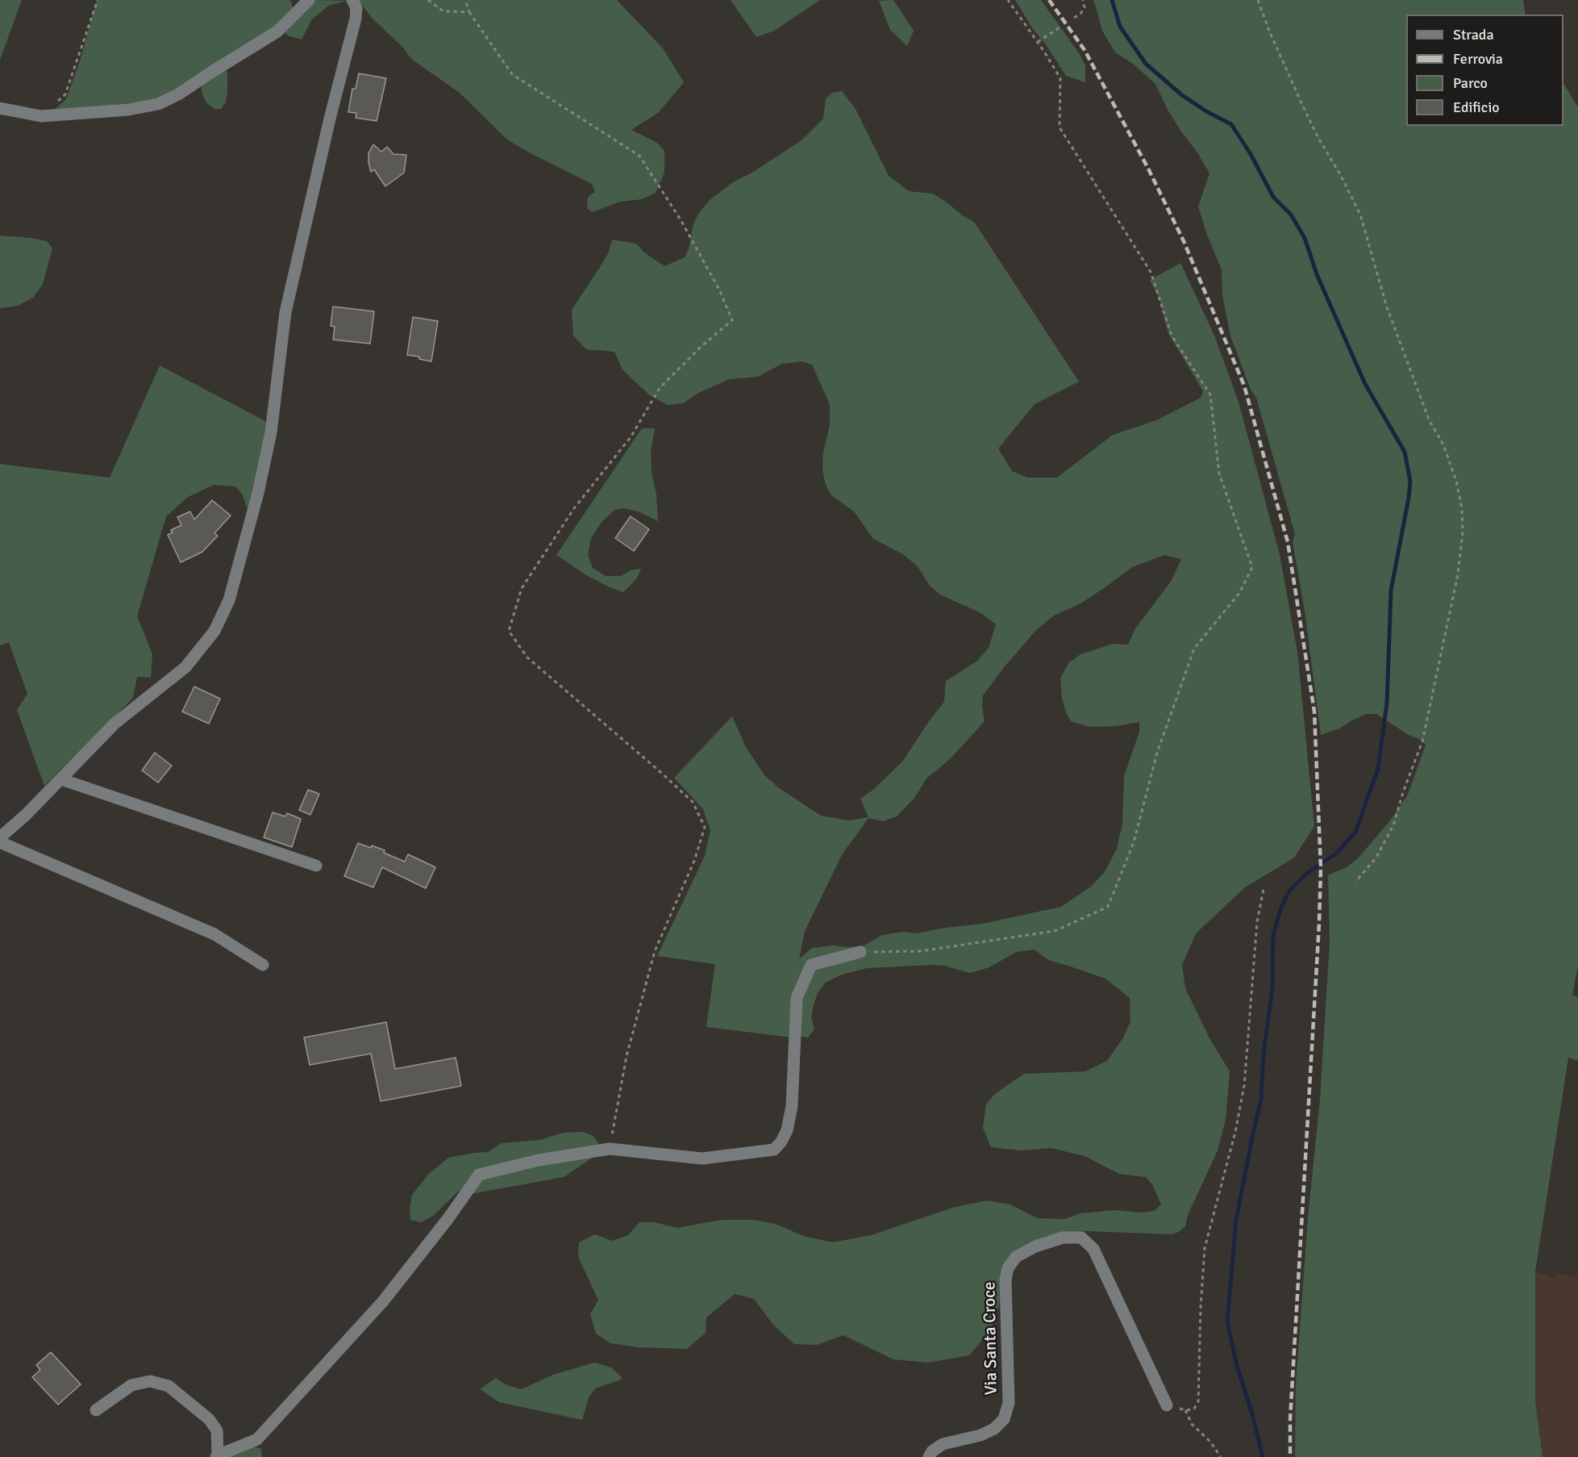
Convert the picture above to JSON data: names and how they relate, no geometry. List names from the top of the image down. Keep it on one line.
{"streets":{"street":["Via Santa Croce"]},"legend":["Strada","Ferrovia","Parco","Edificio"]}
